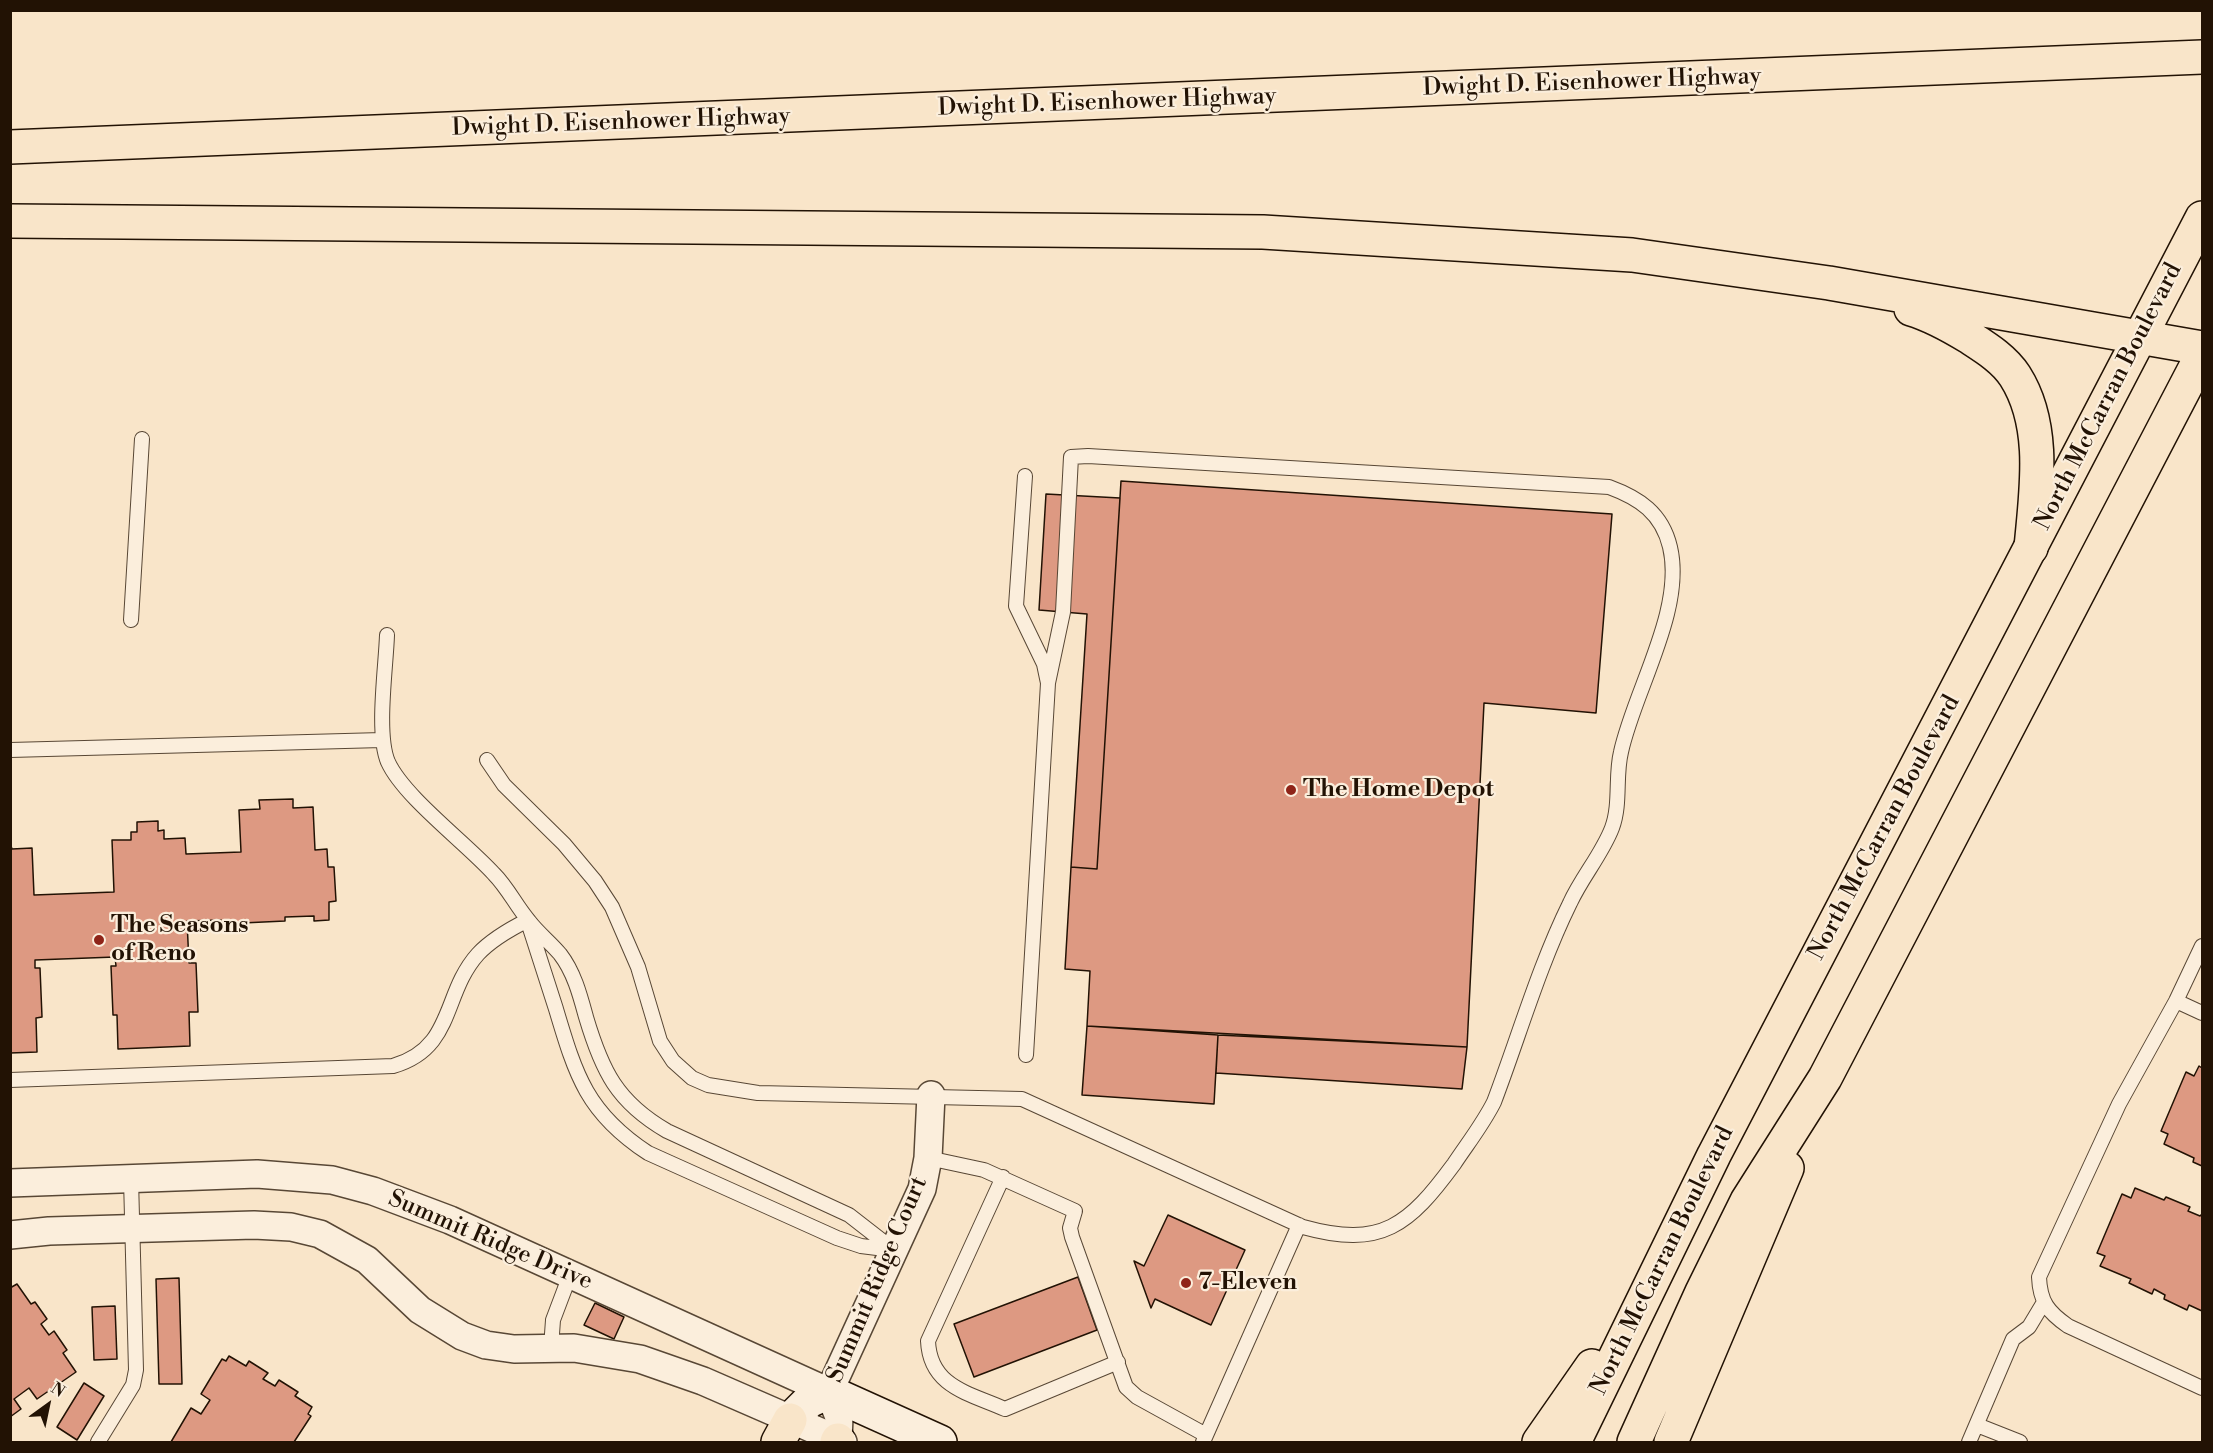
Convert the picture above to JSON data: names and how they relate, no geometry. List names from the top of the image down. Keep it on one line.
{"streets":{"main road":["Dwight D. Eisenhower Highway","North McCarran Boulevard"],"street":["Summit Ridge Drive","Summit Ridge Court"]},"crossings":[["Summit Ridge Drive","Summit Ridge Court"]],"places":["The Home Depot","The Seasons of Reno","7-Eleven"],"north":"top right"}
